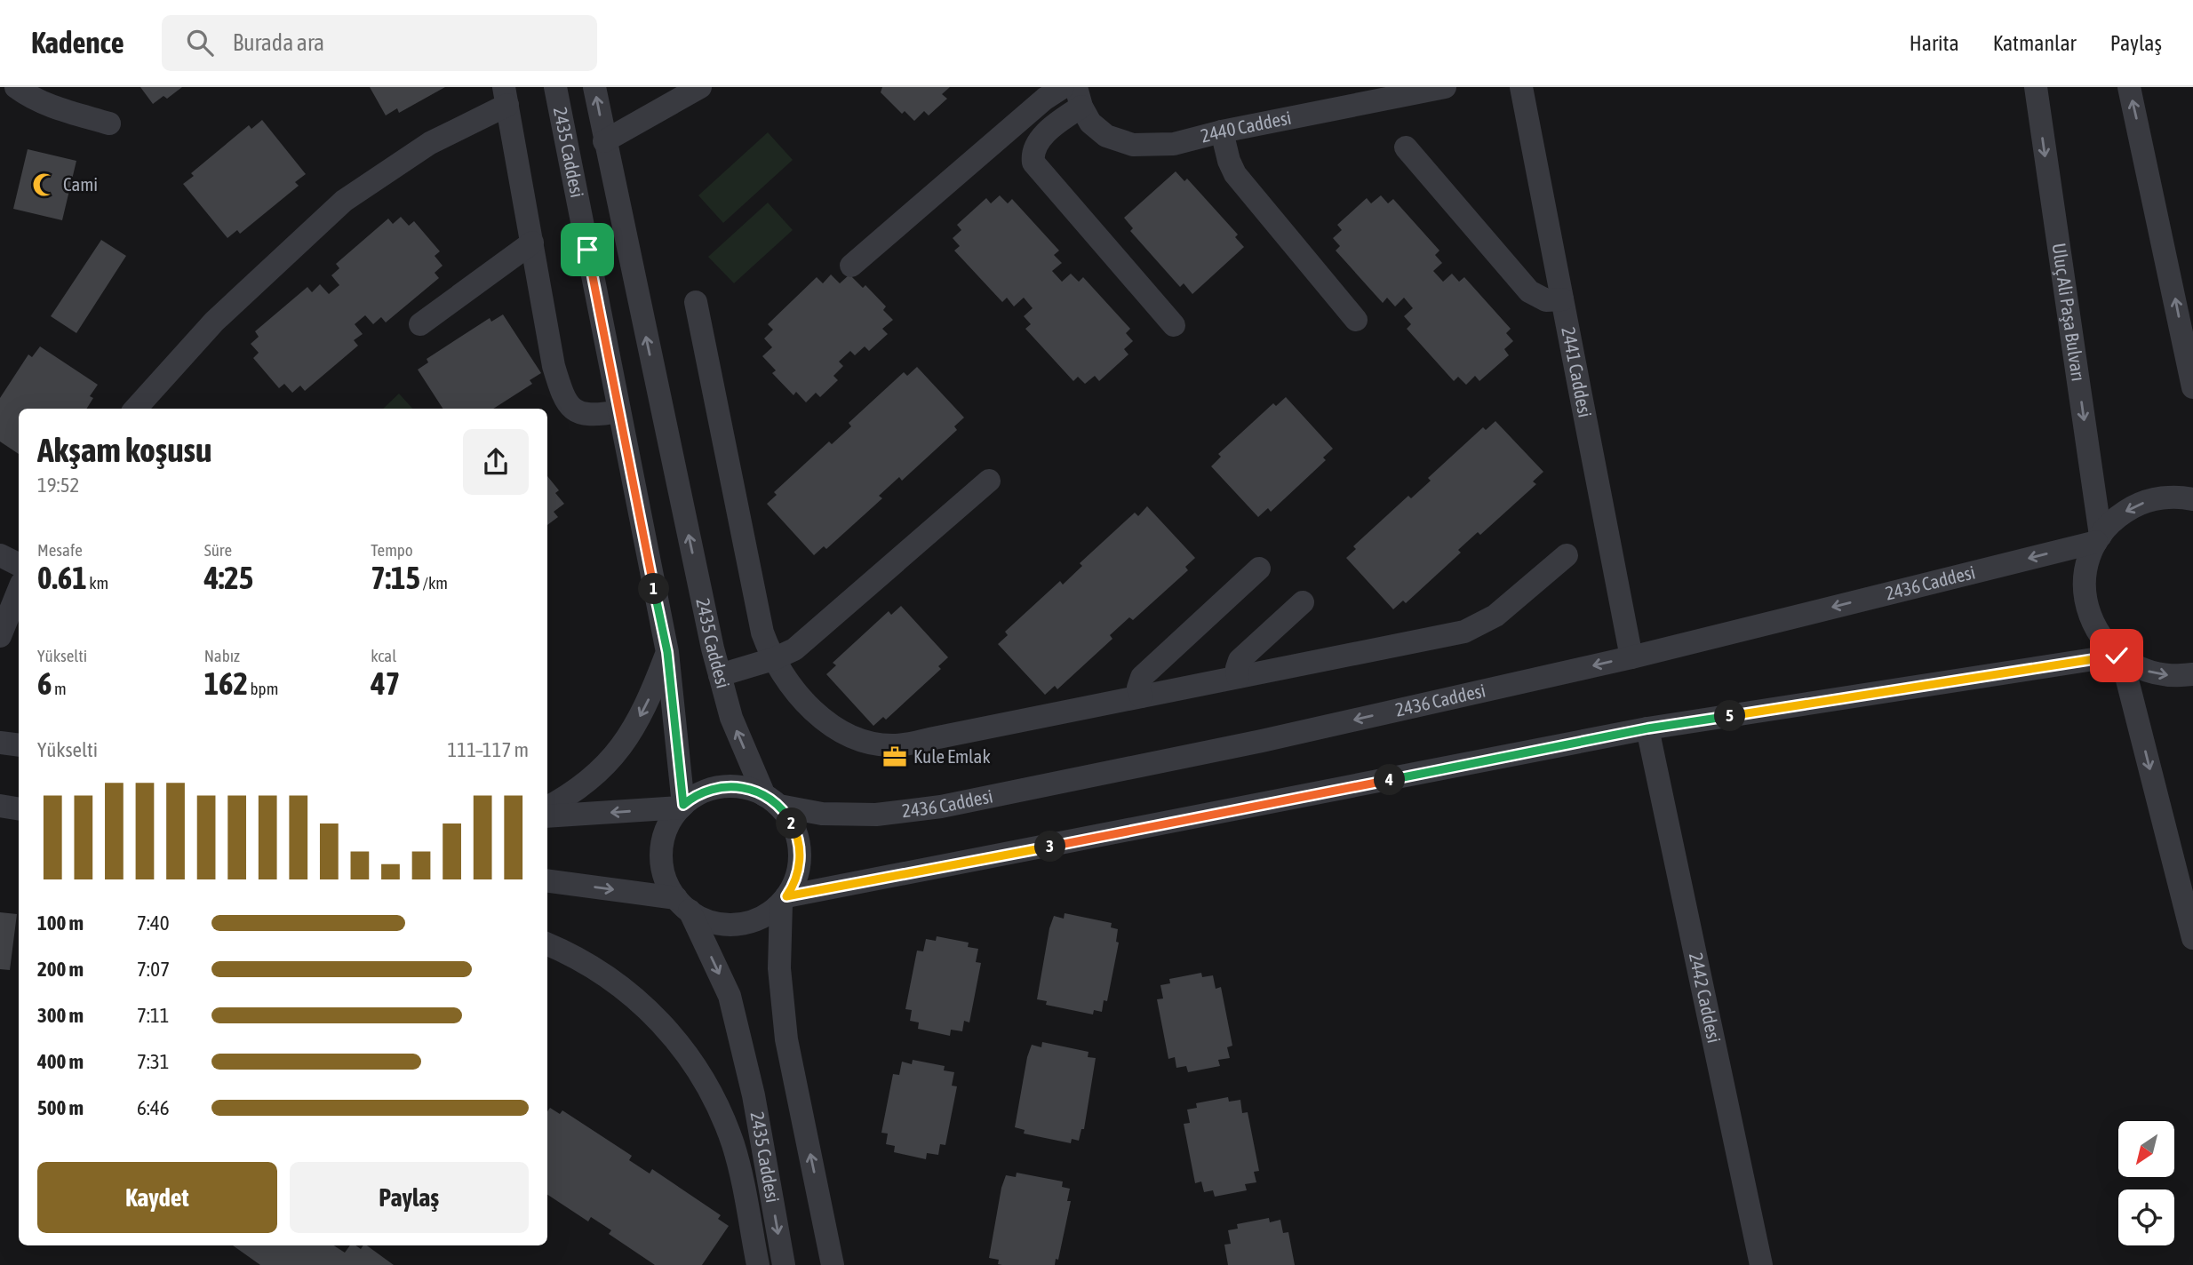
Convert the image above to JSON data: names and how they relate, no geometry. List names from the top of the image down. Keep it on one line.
{"streets":{"street":["2440 Caddesi","2435 Caddesi","Uluç Ali Paşa Bulvarı","2441 Caddesi","2436 Caddesi","2442 Caddesi"]},"crossings":[["2435 Caddesi","2436 Caddesi"],["Uluç Ali Paşa Bulvarı","2436 Caddesi"],["2441 Caddesi","2436 Caddesi"]],"places":{"mosque":["Cami"],"office":["Kule Emlak"]},"north":"bottom left","page":{"header":"Kadence","search":"Burada ara","nav":["Harita","Katmanlar","Paylaş"],"heading":["Akşam koşusu","19:52"],"stats":[["Mesafe","0.61 km"],["Süre","4:25"],["Tempo","7:15 /km"],["Yükselti","6 m"],["Nabız","162 bpm"],["kcal","47"]],"pins":["1","5","4","2","3"],"chart":["Yükselti","111–117 m"],"list":[{"name":"100 m","note":"7:40"},{"name":"200 m","note":"7:07"},{"name":"300 m","note":"7:11"},{"name":"400 m","note":"7:31"},{"name":"500 m","note":"6:46"}],"buttons":["Kaydet","Paylaş"]}}
